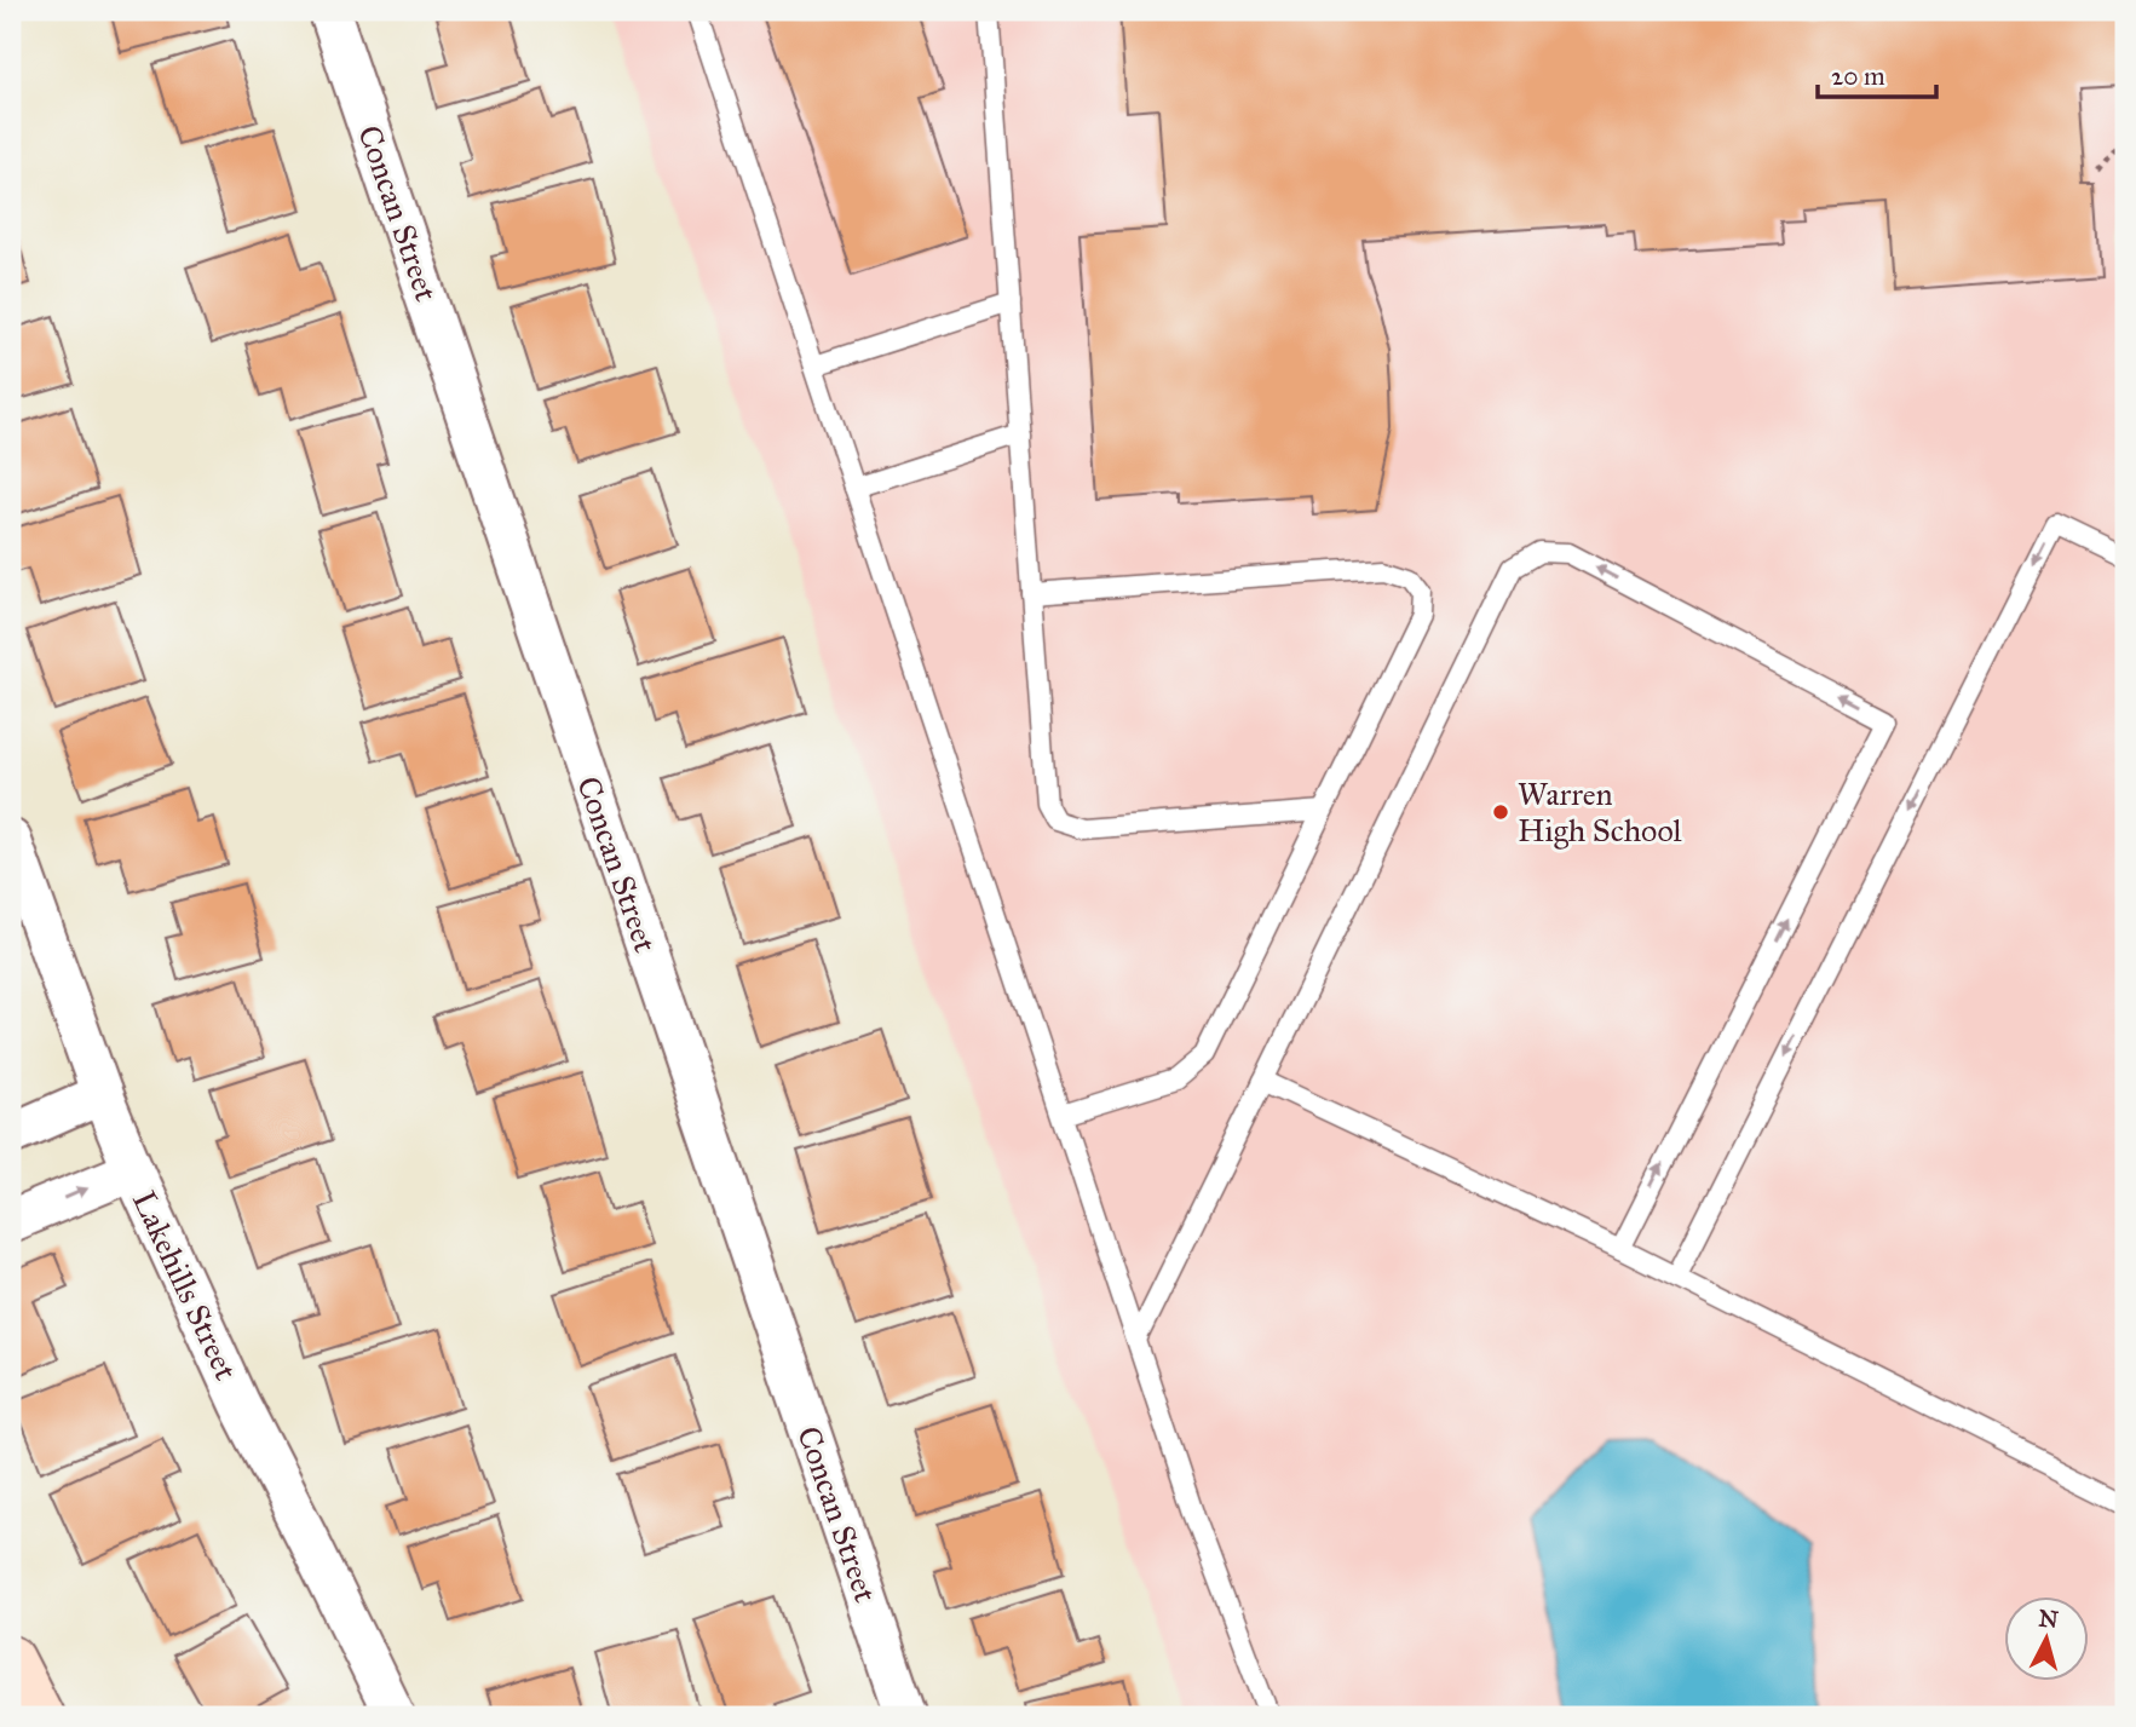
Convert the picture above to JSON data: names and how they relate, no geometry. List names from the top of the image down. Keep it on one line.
{"streets":{"street":["Concan Street","Lakehills Street"]},"places":["Warren High School"],"scale_bar":"20 m","north":"top"}
